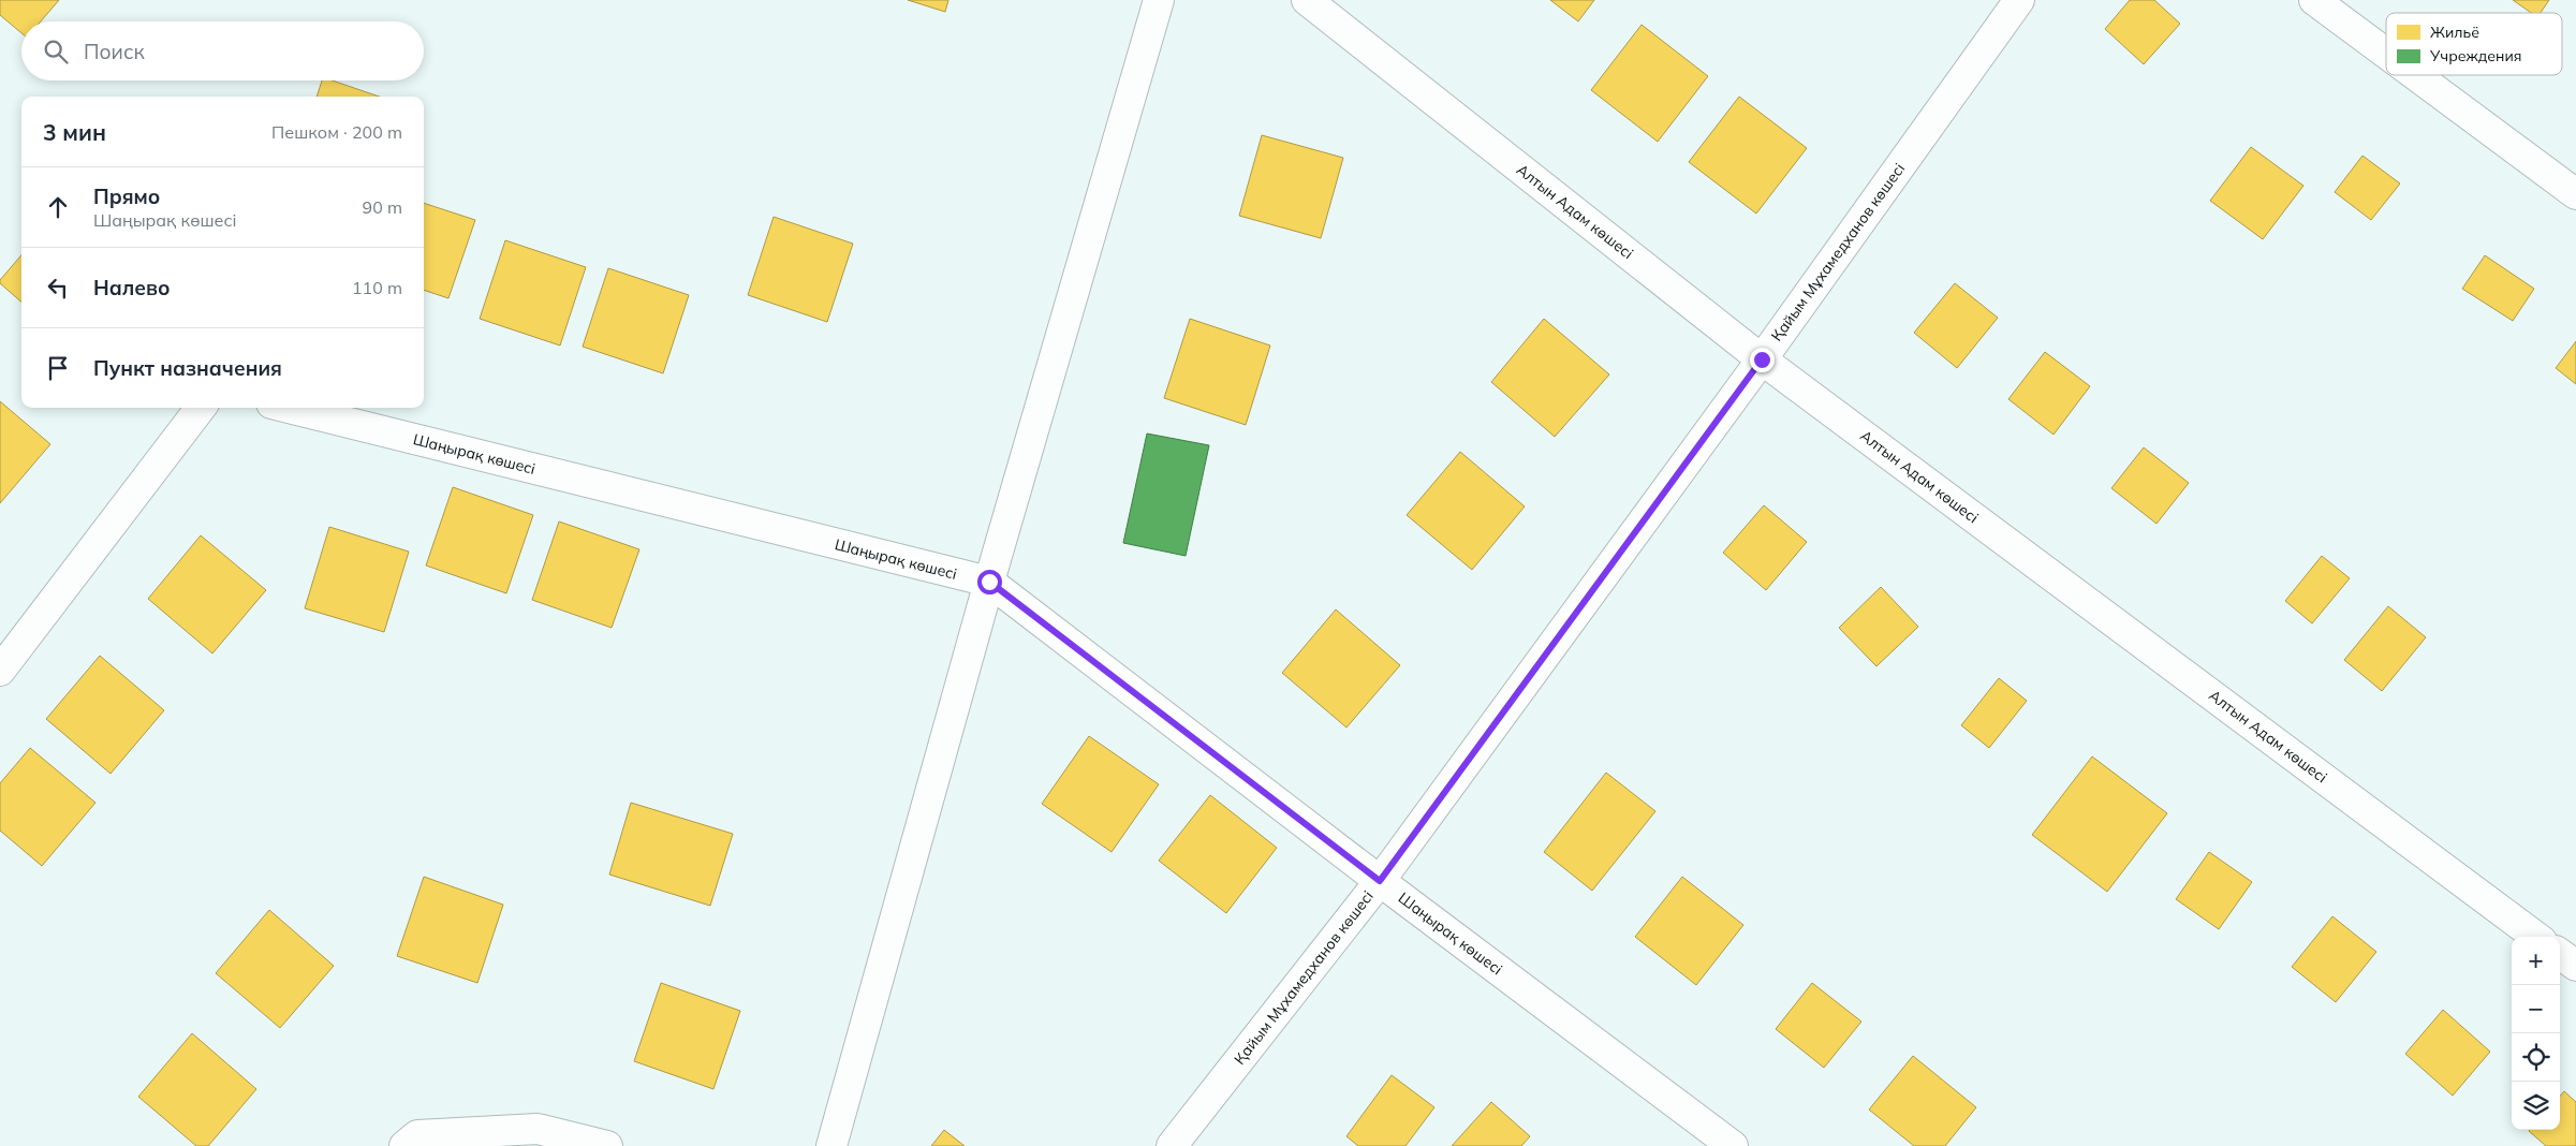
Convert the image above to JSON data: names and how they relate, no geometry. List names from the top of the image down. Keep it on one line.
{"streets":{"street":["Алтын Адам көшесі","Қайым Мұхамедханов көшесі","Шаңырақ көшесі"]},"crossings":[["Алтын Адам көшесі","Қайым Мұхамедханов көшесі"],["Қайым Мұхамедханов көшесі","Шаңырақ көшесі"]],"legend":["Жильё","Учреждения"],"page":{"search":"Поиск","heading":["3 мин","Пешком · 200 m"],"list":[["Прямо","Шаңырақ көшесі","90 m"],["Налево","110 m"],"Пункт назначения"],"map_buttons":["+","−"]}}
